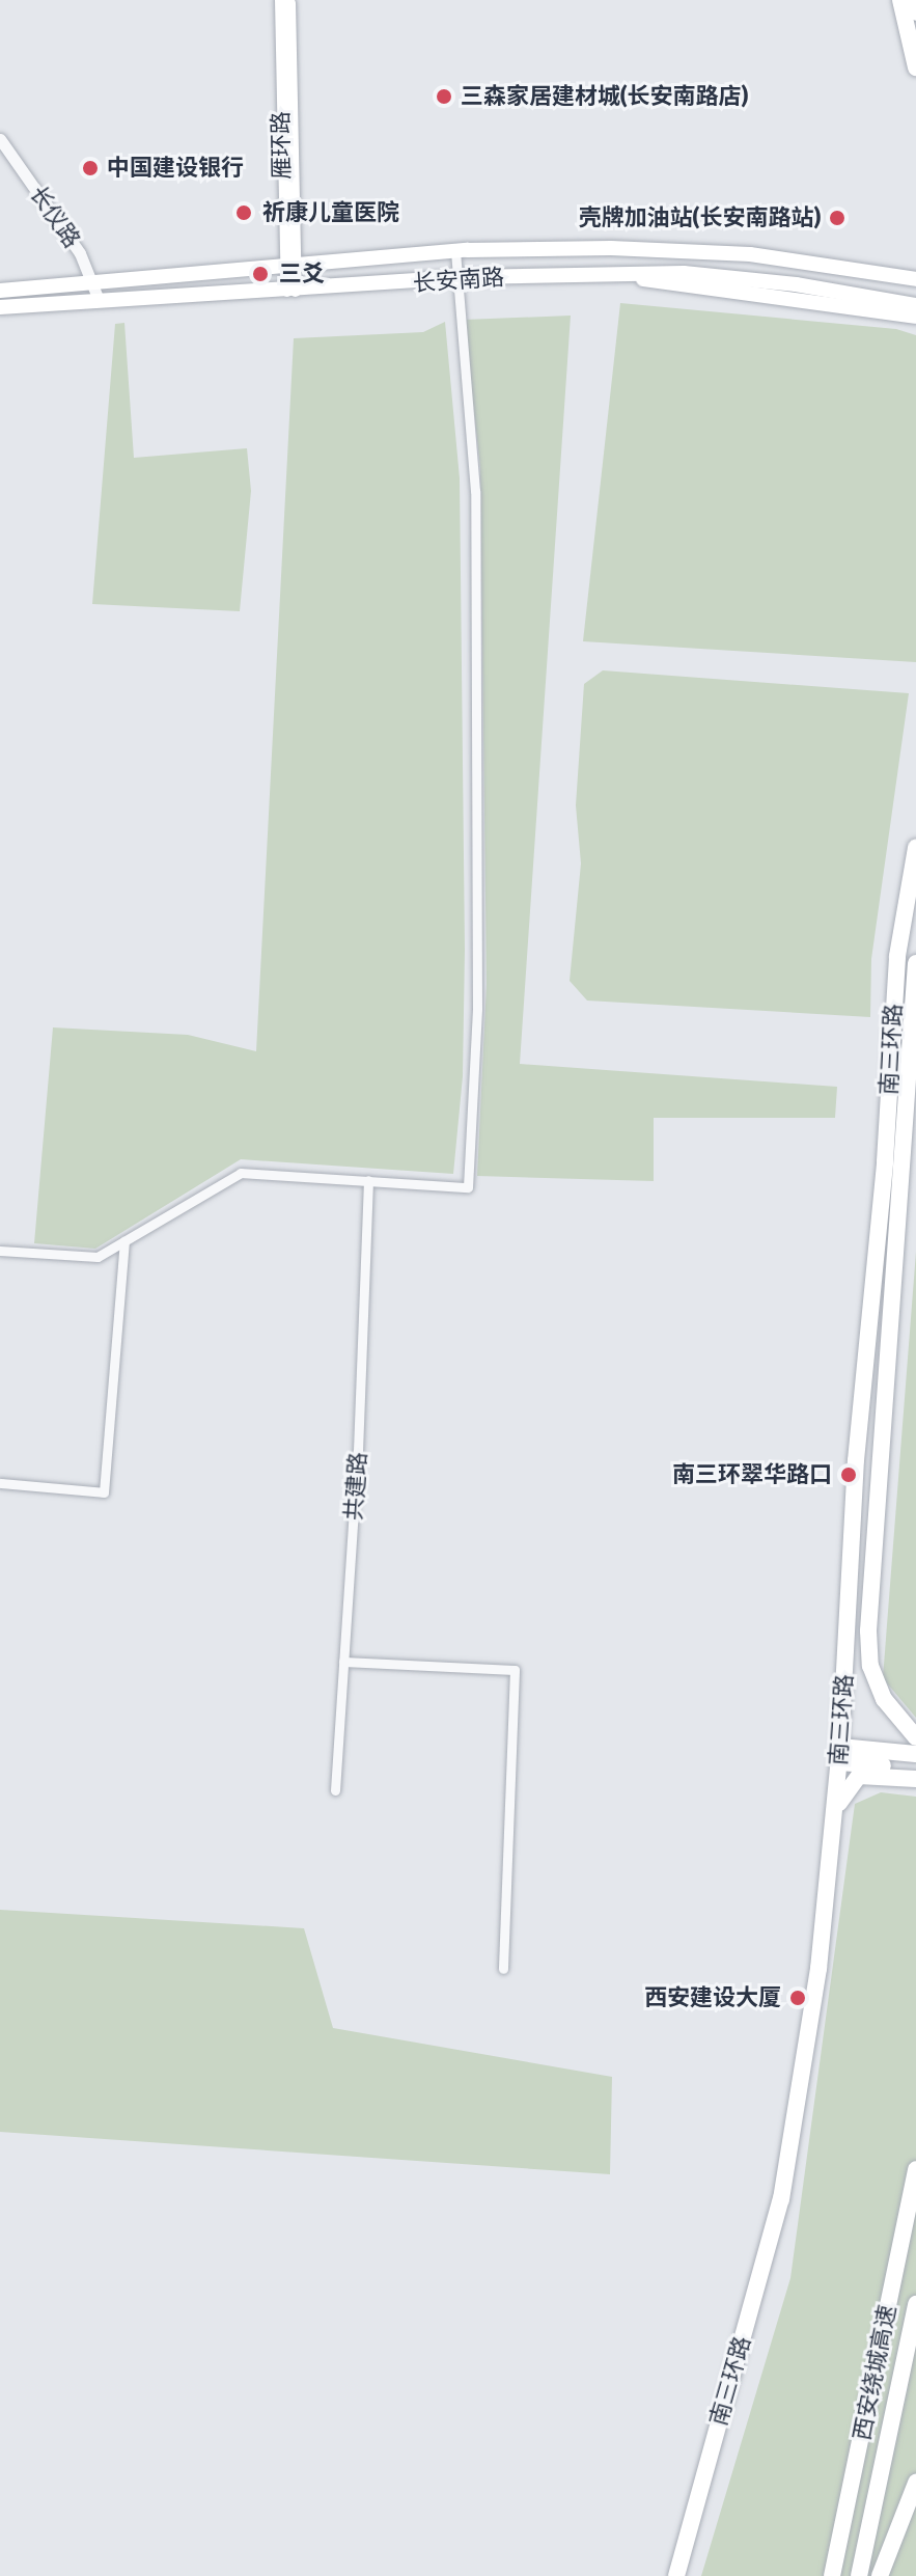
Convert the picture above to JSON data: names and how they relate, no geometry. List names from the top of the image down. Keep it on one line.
{"streets":{"highway":["南三环路","西安绕城高速"],"main road":["雁环路","长安南路"],"street":["长仪路","共建路"]},"crossings":[["雁环路","长安南路"],["长仪路","长安南路"]],"places":["三森家居建材城(长安南路店)","中国建设银行","祈康儿童医院","壳牌加油站(长安南路站)","三爻","南三环翠华路口","西安建设大厦"]}
